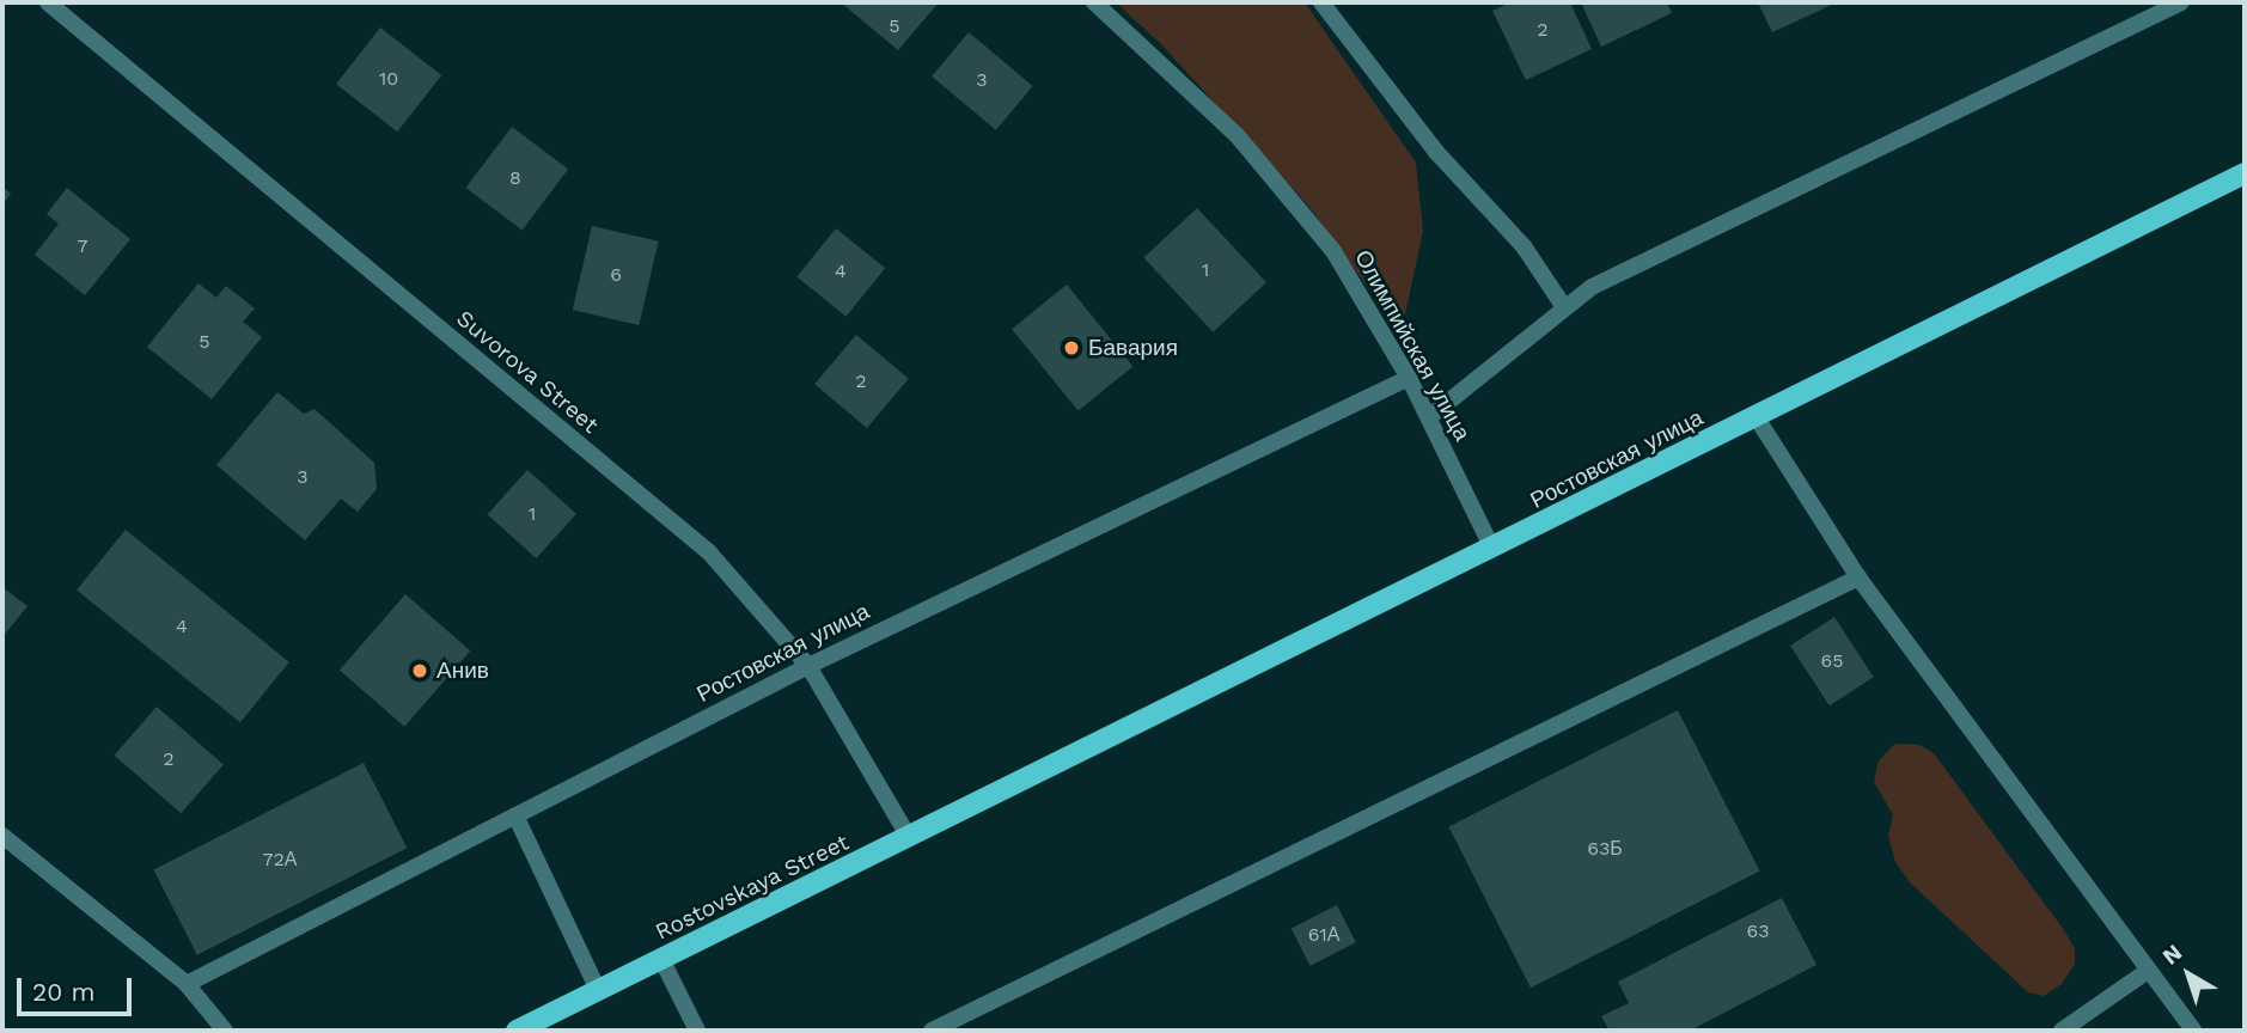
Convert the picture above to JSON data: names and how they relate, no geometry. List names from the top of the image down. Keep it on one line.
{"streets":{"main road":["Ростовская улица","Rostovskaya Street"],"street":["Олимпийская улица","Suvorova Street"]},"crossings":[["Олимпийская улица","Ростовская улица"],["Suvorova Street","Ростовская улица"],["Suvorova Street","Rostovskaya Street"],["Ростовская улица","Rostovskaya Street"]],"places":["Бавария","Анив"],"house_numbers":["5","2","10","3","8","7","1","4","6","5","2","3","1","4","65","2","63Б","72А","63","61А"],"scale_bar":"20 m","north":"top left"}
